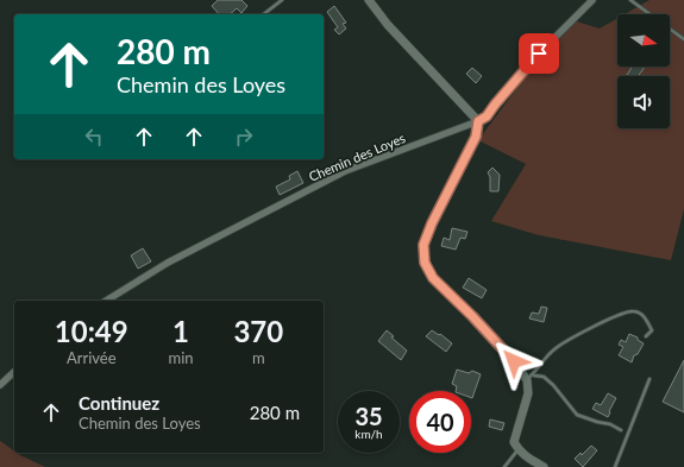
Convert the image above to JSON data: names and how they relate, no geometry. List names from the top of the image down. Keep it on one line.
{"streets":{"street":["Chemin des Loyes"]},"north":"right","page":{"turn":["280 m","Chemin des Loyes"],"eta":["10:49","Arrivée","1","min","370","m"],"list":[{"name":"Continuez","note":"Chemin des Loyes","value":"280 m"}],"speed":"35 km/h","limit":"40"}}
